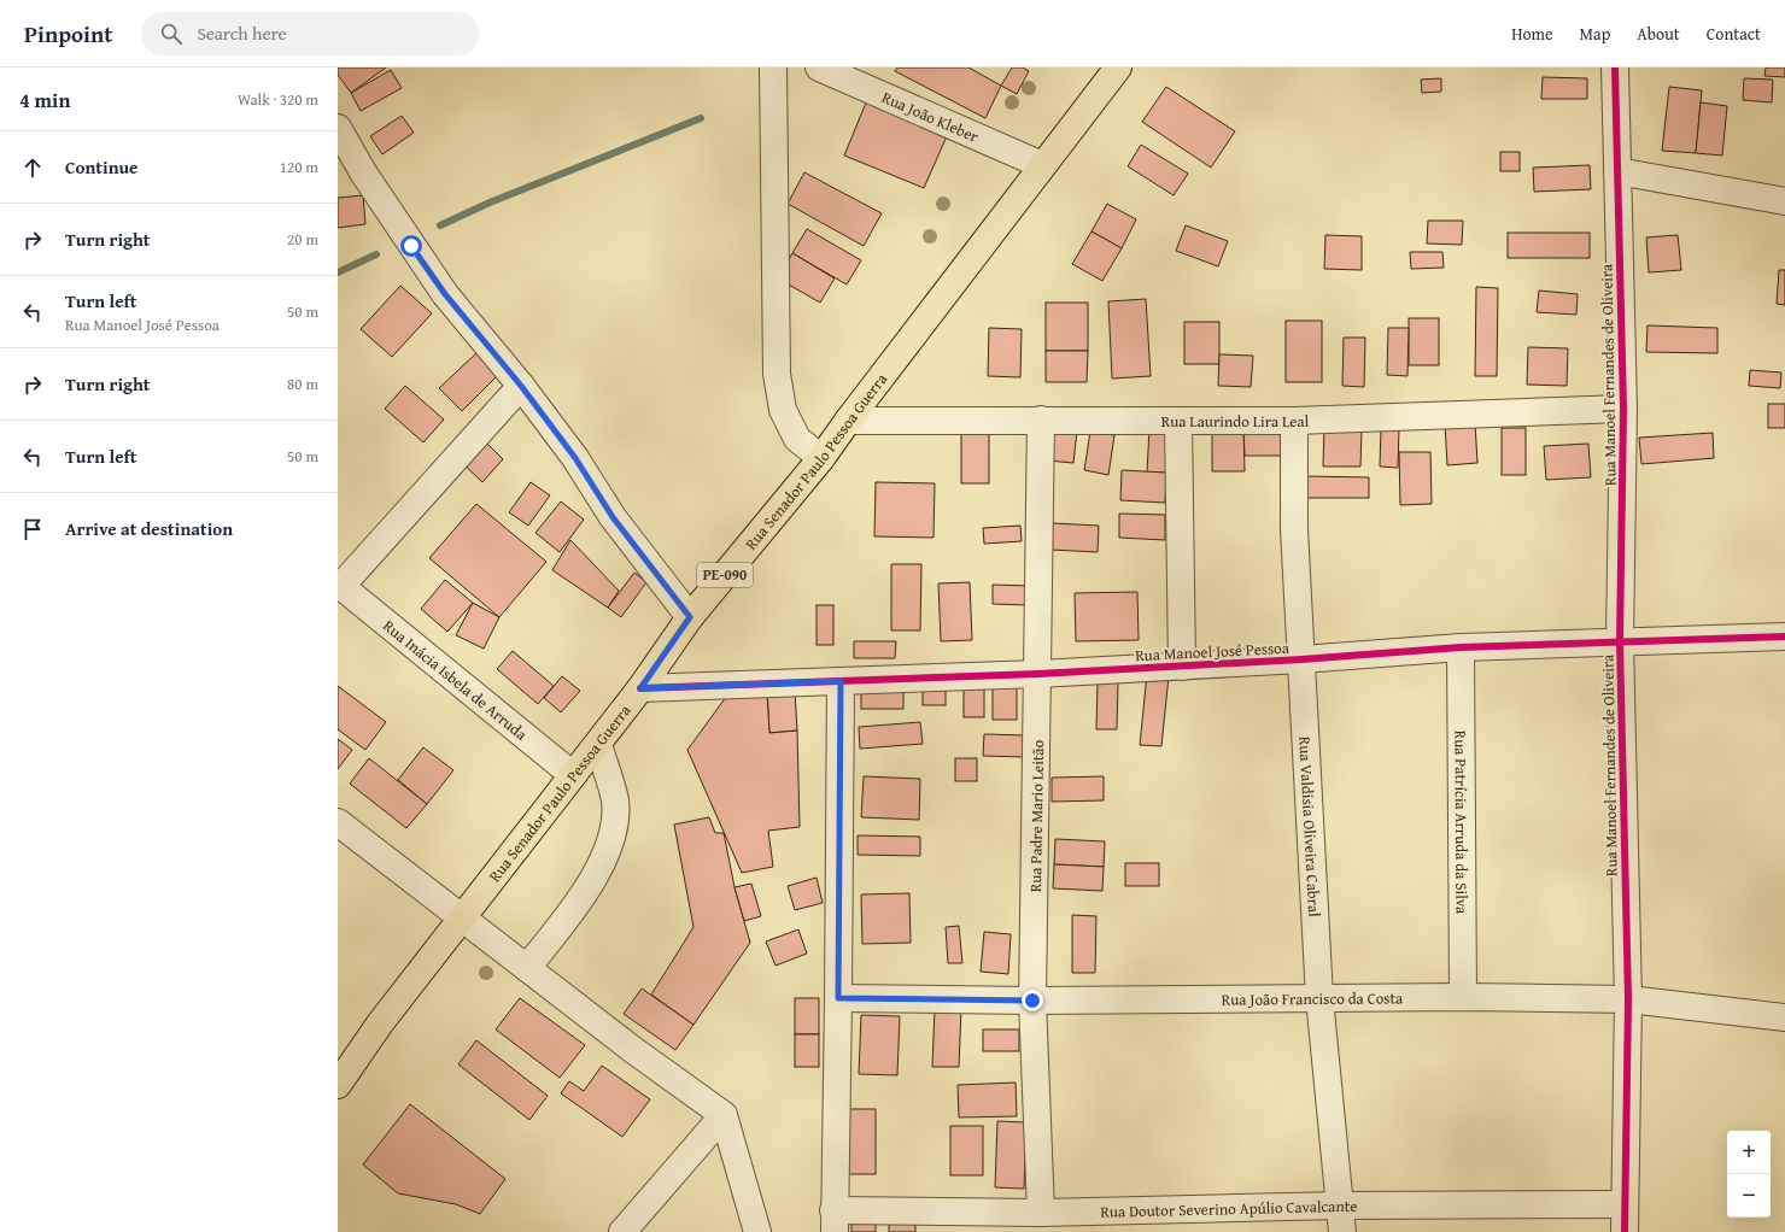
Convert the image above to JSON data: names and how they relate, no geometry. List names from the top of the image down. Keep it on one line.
{"streets":{"main road":["Rua Senador Paulo Pessoa Guerra","PE-090"],"street":["Rua João Kleber","Rua Manoel Fernandes de Oliveira","Rua Laurindo Lira Leal","Rua Manoel José Pessoa","Rua Inácia Isbela de Arruda","Rua Padre Mario Leitão","Rua Patrícia Arruda da Silva","Rua Valdisia Oliveira Cabral","Rua João Francisco da Costa","Rua Doutor Severino Apúlio Cavalcante"]},"crossings":[["Rua João Kleber","Rua Senador Paulo Pessoa Guerra"],["Rua Manoel Fernandes de Oliveira","Rua Laurindo Lira Leal"],["Rua Manoel Fernandes de Oliveira","Rua Manoel José Pessoa"],["Rua Manoel Fernandes de Oliveira","Rua João Francisco da Costa"],["Rua Manoel Fernandes de Oliveira","Rua Doutor Severino Apúlio Cavalcante"],["Rua Laurindo Lira Leal","Rua Senador Paulo Pessoa Guerra"],["Rua Laurindo Lira Leal","Rua Padre Mario Leitão"],["Rua Laurindo Lira Leal","Rua Valdisia Oliveira Cabral"],["Rua Senador Paulo Pessoa Guerra","Rua Manoel José Pessoa"],["Rua Senador Paulo Pessoa Guerra","Rua Inácia Isbela de Arruda"],["Rua Manoel José Pessoa","Rua Padre Mario Leitão"],["Rua Manoel José Pessoa","Rua Patrícia Arruda da Silva"],["Rua Manoel José Pessoa","Rua Valdisia Oliveira Cabral"],["Rua Padre Mario Leitão","Rua João Francisco da Costa"],["Rua Padre Mario Leitão","Rua Doutor Severino Apúlio Cavalcante"],["Rua Patrícia Arruda da Silva","Rua João Francisco da Costa"],["Rua Valdisia Oliveira Cabral","Rua João Francisco da Costa"],["Rua Valdisia Oliveira Cabral","Rua Doutor Severino Apúlio Cavalcante"]],"page":{"header":"Pinpoint","search":"Search here","nav":["Home","Map","About","Contact"],"heading":["4 min","Walk · 320 m"],"list":[["Continue","120 m"],["Turn right","20 m"],["Turn left","Rua Manoel José Pessoa","50 m"],["Turn right","80 m"],["Turn left","50 m"],"Arrive at destination"],"map_buttons":["+","−"]}}
